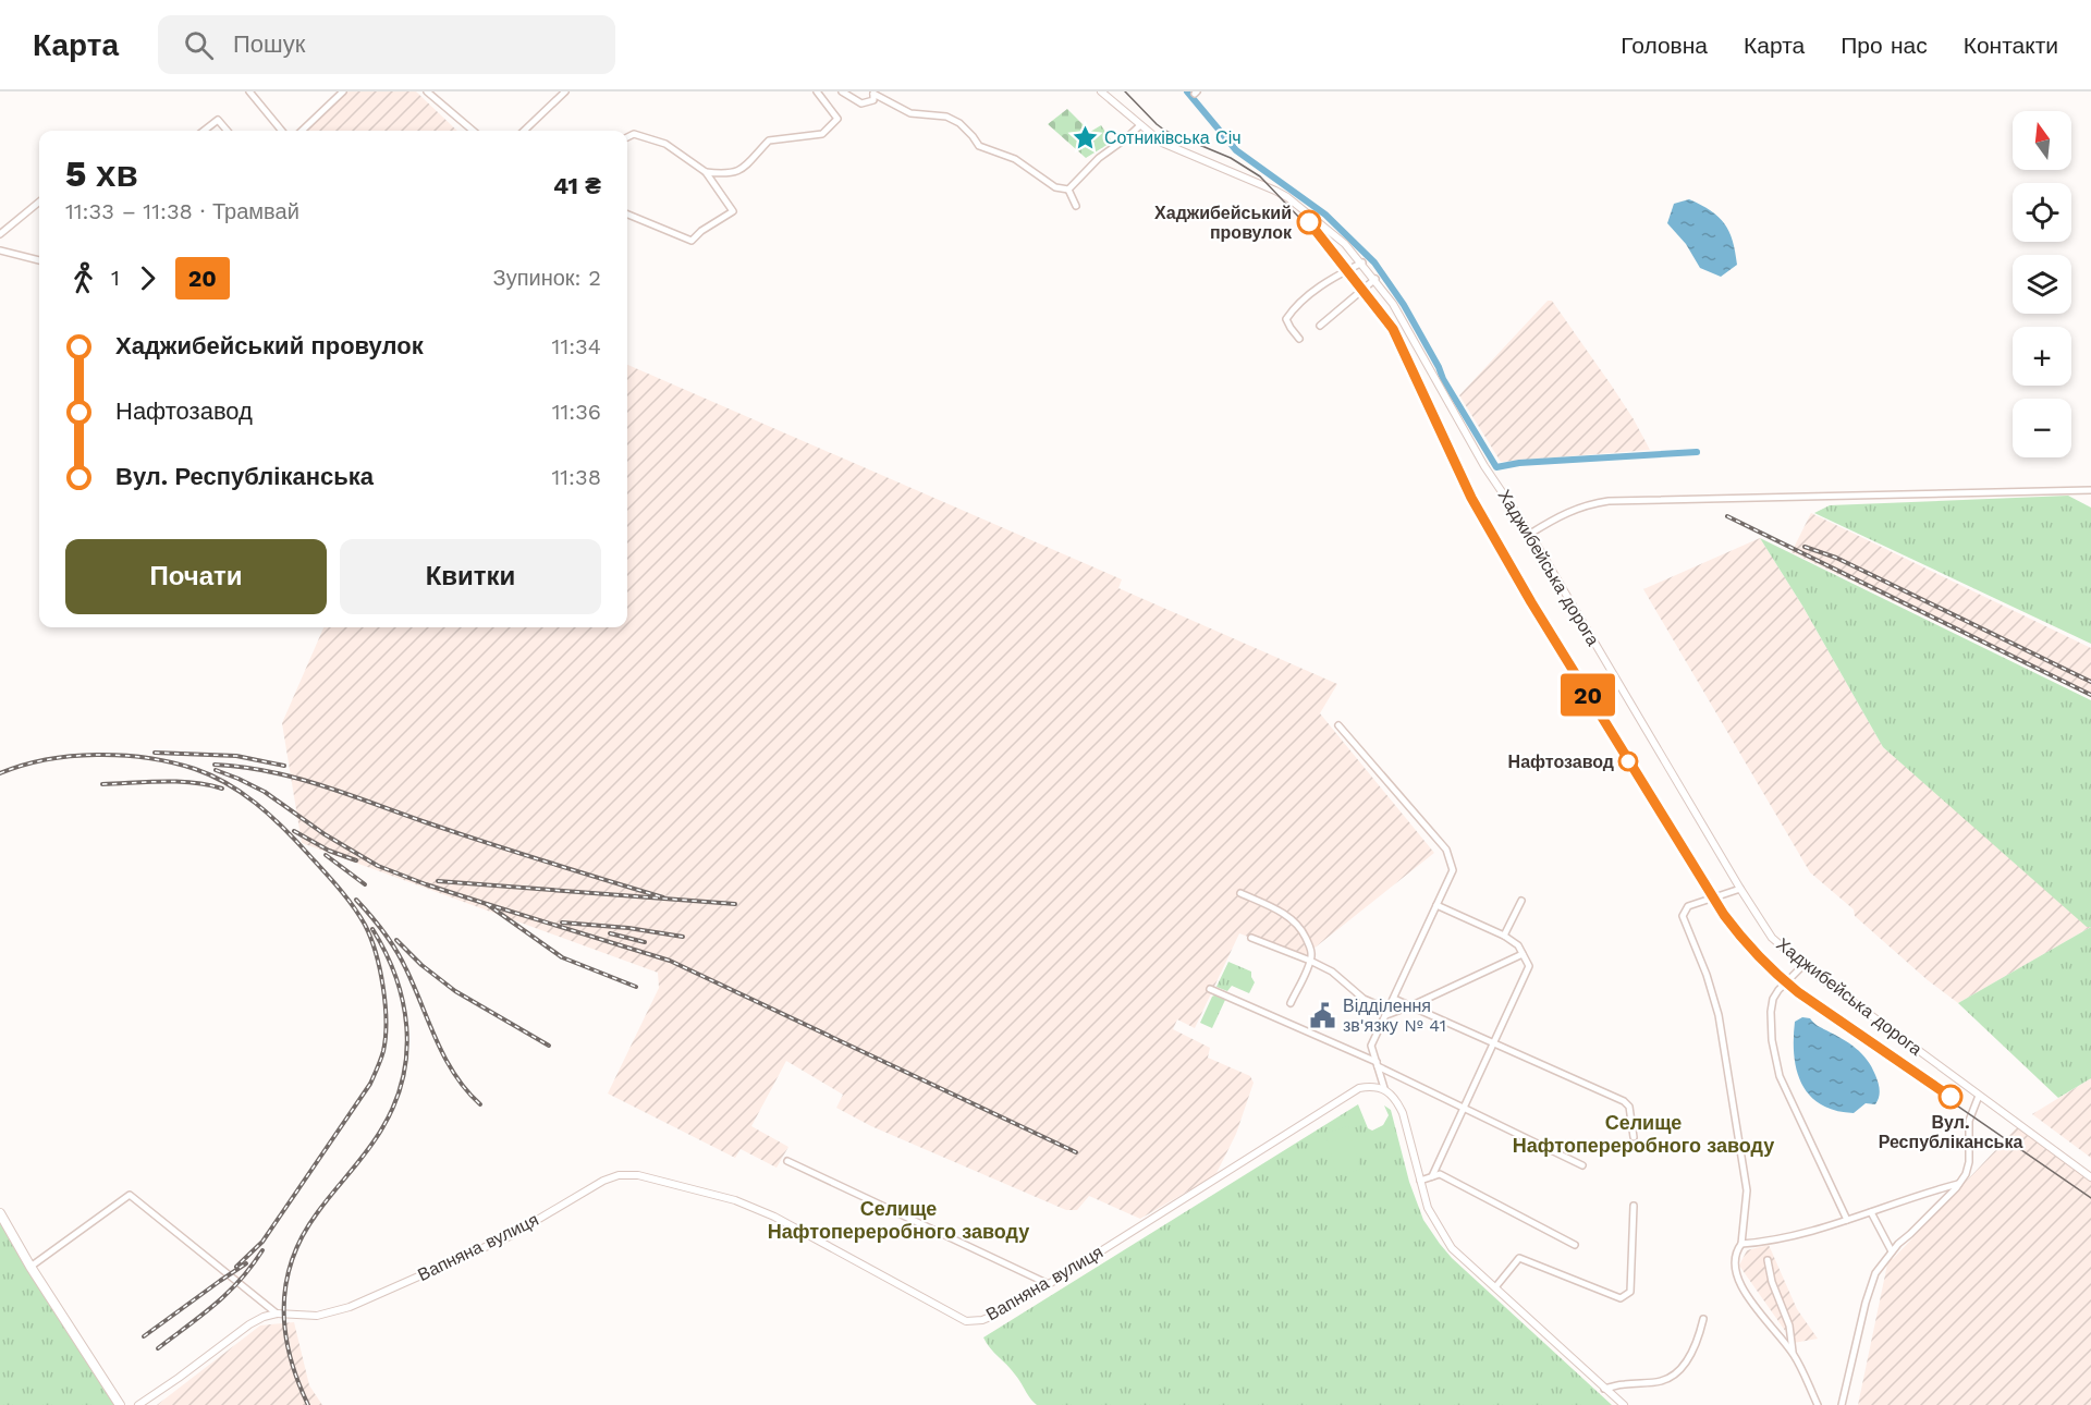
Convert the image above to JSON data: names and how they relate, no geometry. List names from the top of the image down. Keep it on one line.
{"streets":{"street":["Хаджибейська дорога","Вапняна вулиця"]},"districts":["Селище Нафтопереробного заводу","Селище Нафтопереробного заводу"],"places":{"place":["Сотниківська Січ"],"other":["Хаджибейський провулок","Нафтозавод","Вул. Республіканська"],"public building":["Відділення зв'язку № 41"]},"lines":["tram line 20"],"north":"top","page":{"header":"Карта","search":"Пошук","nav":["Головна","Карта","Про нас","Контакти"],"on_map":"20","map_buttons":["+","−"],"heading":["5 хв","11:33 – 11:38 · Трамвай","41 ₴"],"legs":["1","20","Зупинок: 2"],"list":[{"name":"Хаджибейський провулок","value":"11:34"},{"name":"Нафтозавод","value":"11:36"},{"name":"Вул. Республіканська","value":"11:38"}],"buttons":["Почати","Квитки"]}}
